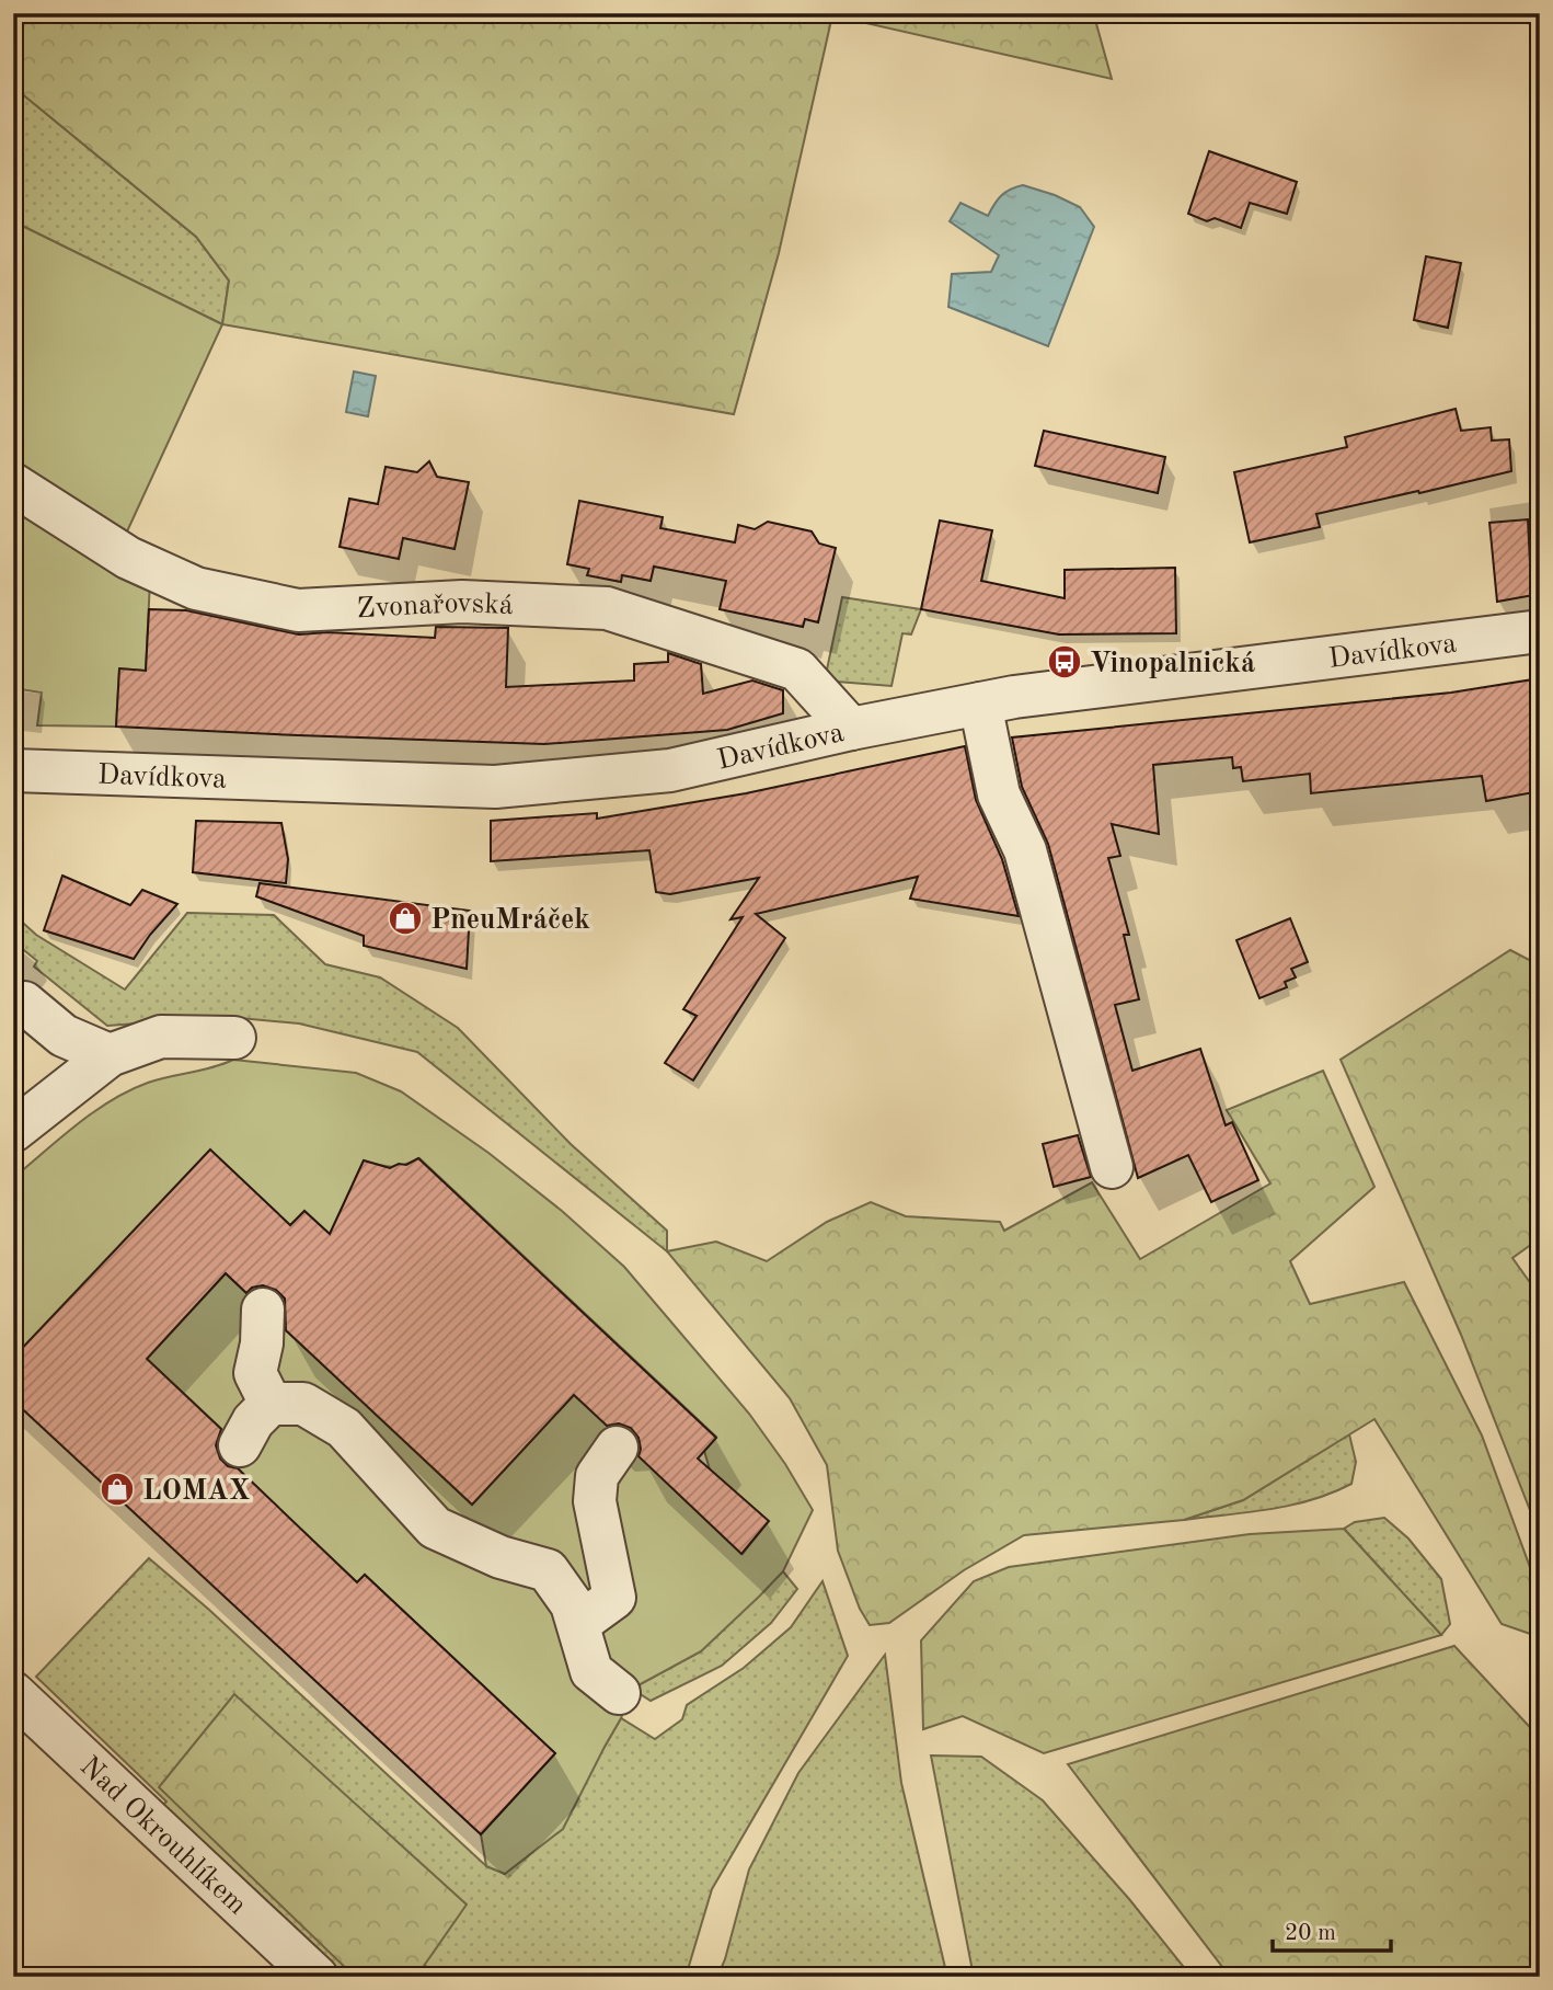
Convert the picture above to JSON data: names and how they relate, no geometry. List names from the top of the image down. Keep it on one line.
{"streets":{"street":["Zvonařovská","Davídkova","Nad Okrouhlíkem"]},"crossings":[["Zvonařovská","Davídkova"]],"places":{"bus stop":["Vinopalnická"],"shop":["PneuMráček","LOMAX"]},"scale_bar":"20 m"}
